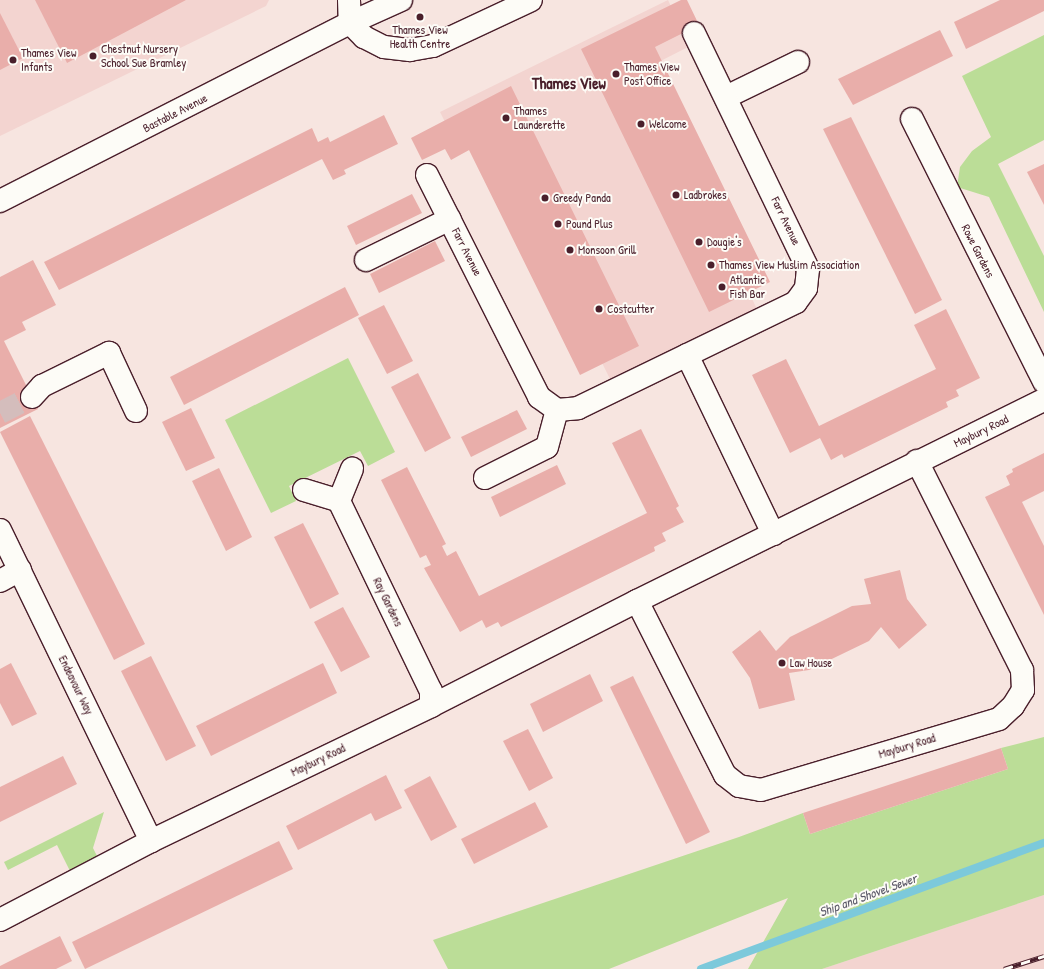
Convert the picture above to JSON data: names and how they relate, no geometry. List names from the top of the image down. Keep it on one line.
{"streets":{"street":["Bastable Avenue","Farr Avenue","Rowe Gardens","Maybury Road","Ray Gardens","Endeavour Way"]},"crossings":[["Maybury Road","Ray Gardens"],["Maybury Road","Endeavour Way"]],"districts":["Thames View"],"water":["Ship and Shovel Sewer"],"places":["Thames View Health Centre","Chestnut Nursery School Sue Bramley","Thames View Infants","Thames View Post Office","Thames Launderette","Welcome","Ladbrokes","Greedy Panda","Pound Plus","Dougie's","Monsoon Grill","Thames View Muslim Association","Atlantic Fish Bar","Costcutter","Law House"]}
